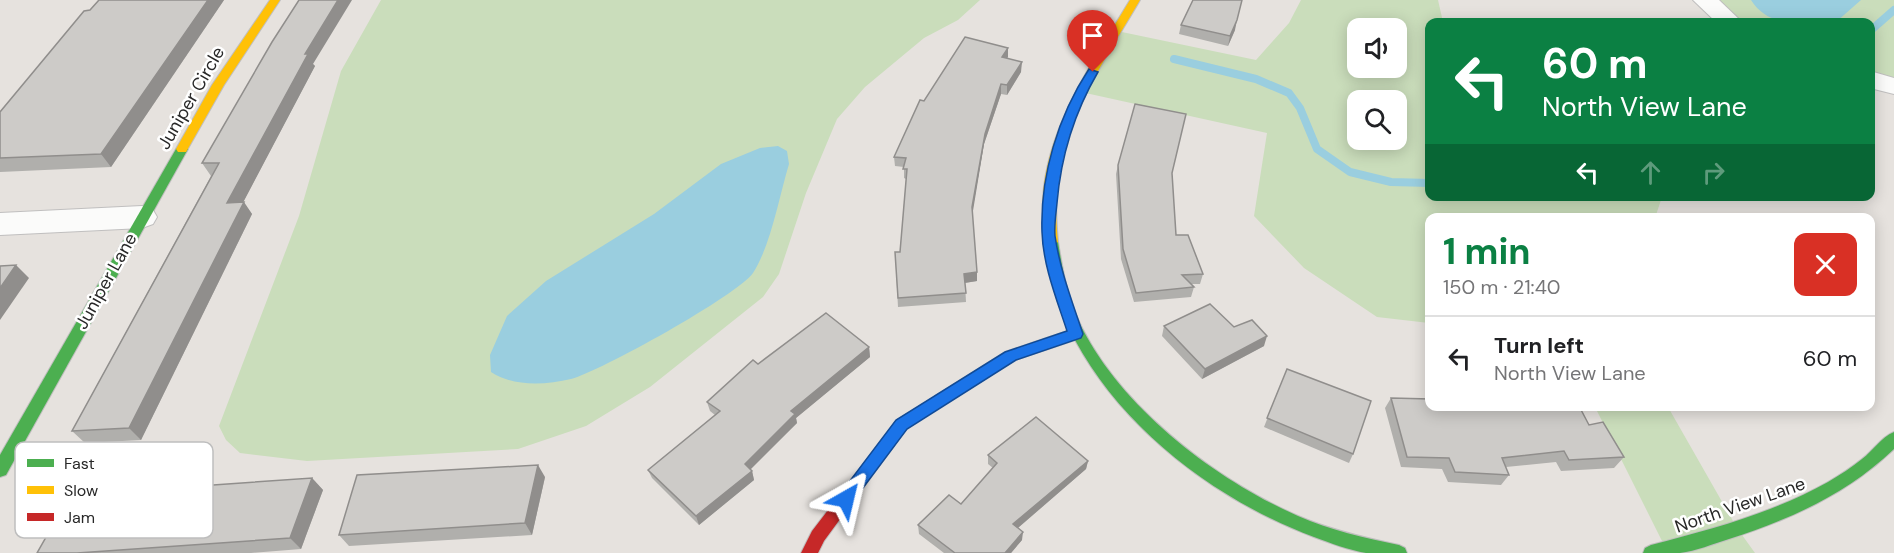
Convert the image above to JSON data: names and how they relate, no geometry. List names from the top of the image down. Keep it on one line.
{"streets":{"street":["Juniper Circle","Juniper Lane","North View Lane"]},"crossings":[["Juniper Circle","Juniper Lane"]],"legend":["Fast","Slow","Jam"],"page":{"turn":["60 m","North View Lane"],"heading":["1 min","150 m · 21:40"],"list":[{"name":"Turn left","note":"North View Lane","value":"60 m"}]}}
